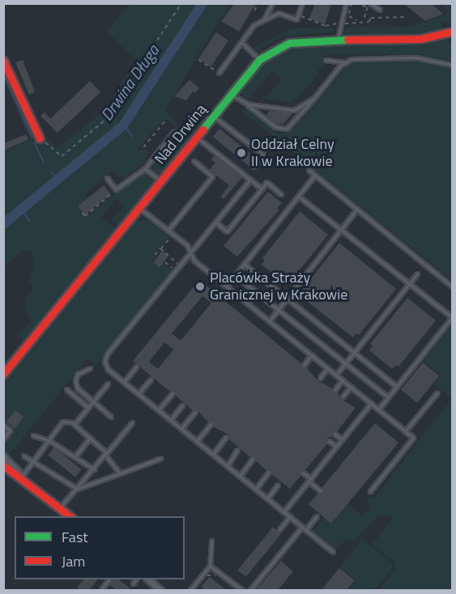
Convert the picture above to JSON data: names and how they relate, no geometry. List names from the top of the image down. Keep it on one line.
{"streets":{"street":["Nad Drwiną"]},"water":["Drwina Długa"],"places":["Oddział Celny II w Krakowie","Placówka Straży Granicznej w Krakowie"],"legend":["Fast","Jam"]}
